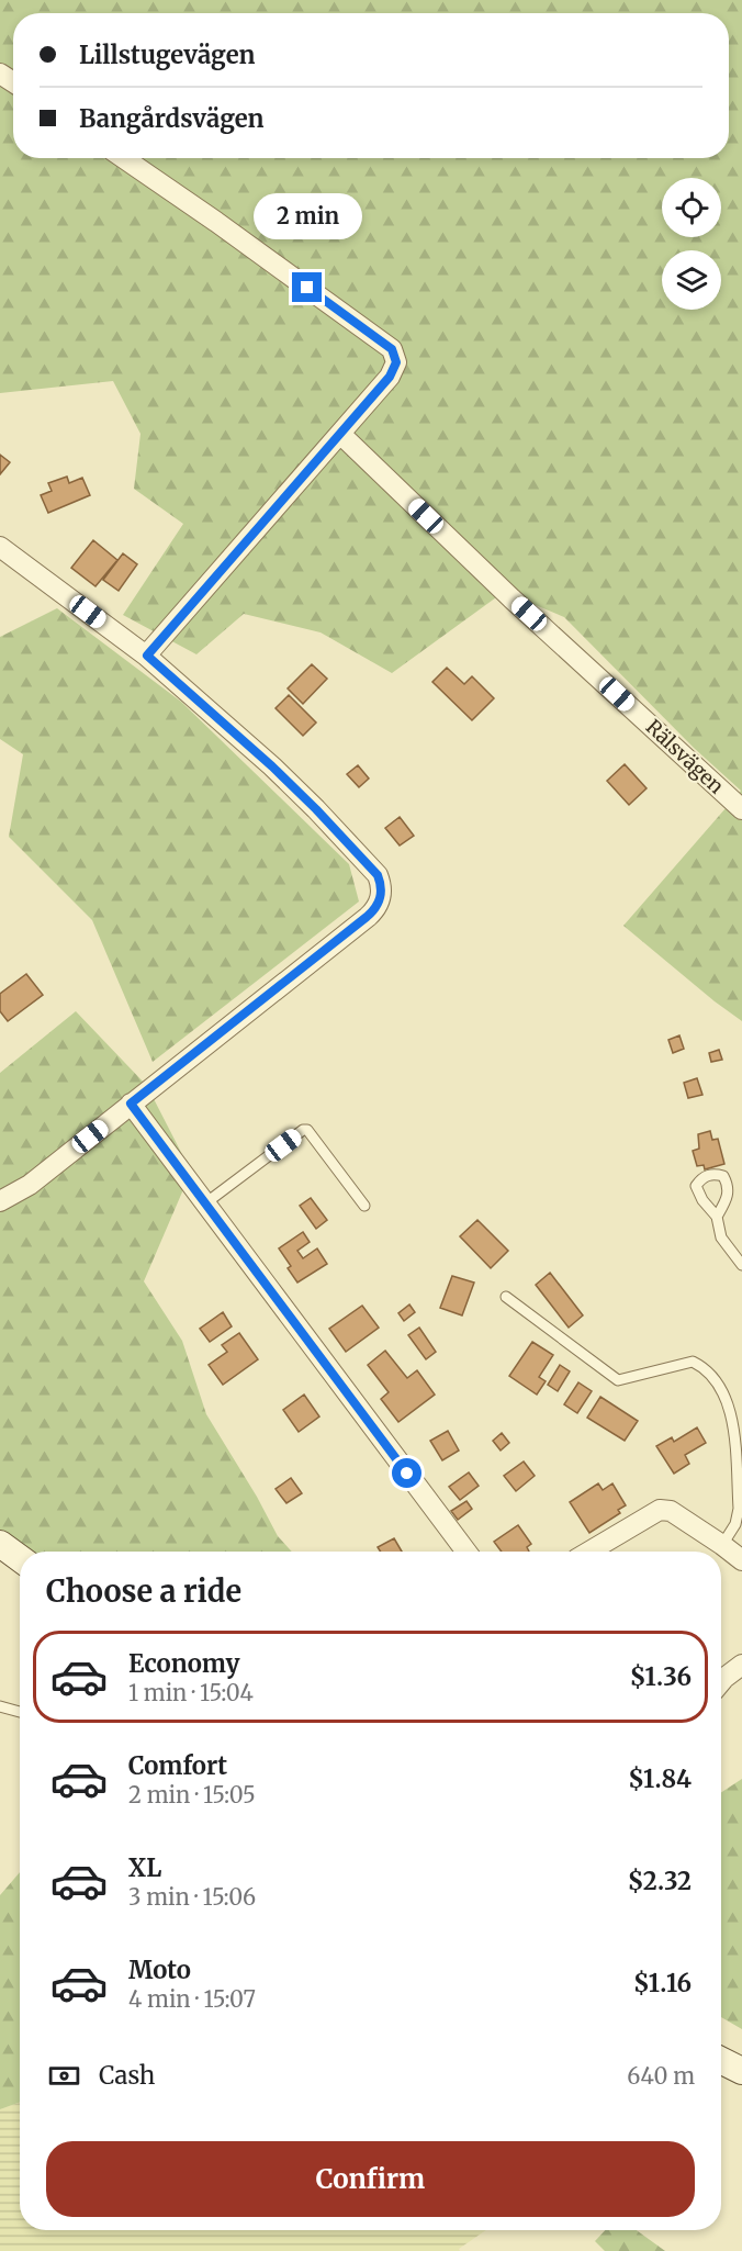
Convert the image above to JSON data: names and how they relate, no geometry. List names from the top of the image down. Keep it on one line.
{"streets":{"street":["Rälsvägen"]},"page":{"banner":["Lillstugevägen","Bangårdsvägen"],"bubble":"2 min","heading":"Choose a ride","list":[{"name":"Economy","note":"1 min · 15:04","value":"$1.36"},{"name":"Comfort","note":"2 min · 15:05","value":"$1.84"},{"name":"XL","note":"3 min · 15:06","value":"$2.32"},{"name":"Moto","note":"4 min · 15:07","value":"$1.16"}],"pay":["Cash","640 m"],"buttons":"Confirm"}}
